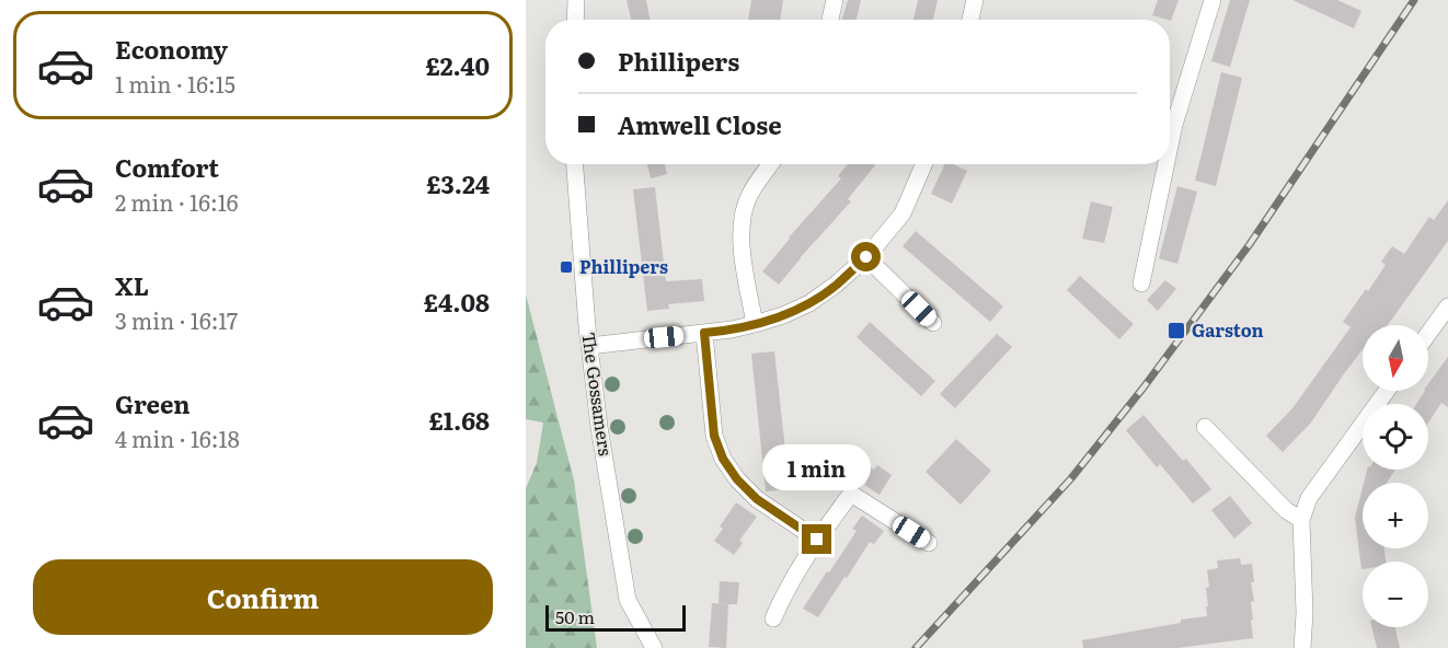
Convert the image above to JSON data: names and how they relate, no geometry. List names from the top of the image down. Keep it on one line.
{"streets":{"street":["The Gossamers"]},"places":{"transit":["Phillipers","Garston"]},"scale_bar":"50 m","north":"bottom","page":{"list":[{"name":"Economy","note":"1 min · 16:15","value":"£2.40"},{"name":"Comfort","note":"2 min · 16:16","value":"£3.24"},{"name":"XL","note":"3 min · 16:17","value":"£4.08"},{"name":"Green","note":"4 min · 16:18","value":"£1.68"}],"banner":["Phillipers","Amwell Close"],"map_buttons":["+","−"],"bubble":"1 min","buttons":"Confirm","scale":"50 m"}}
